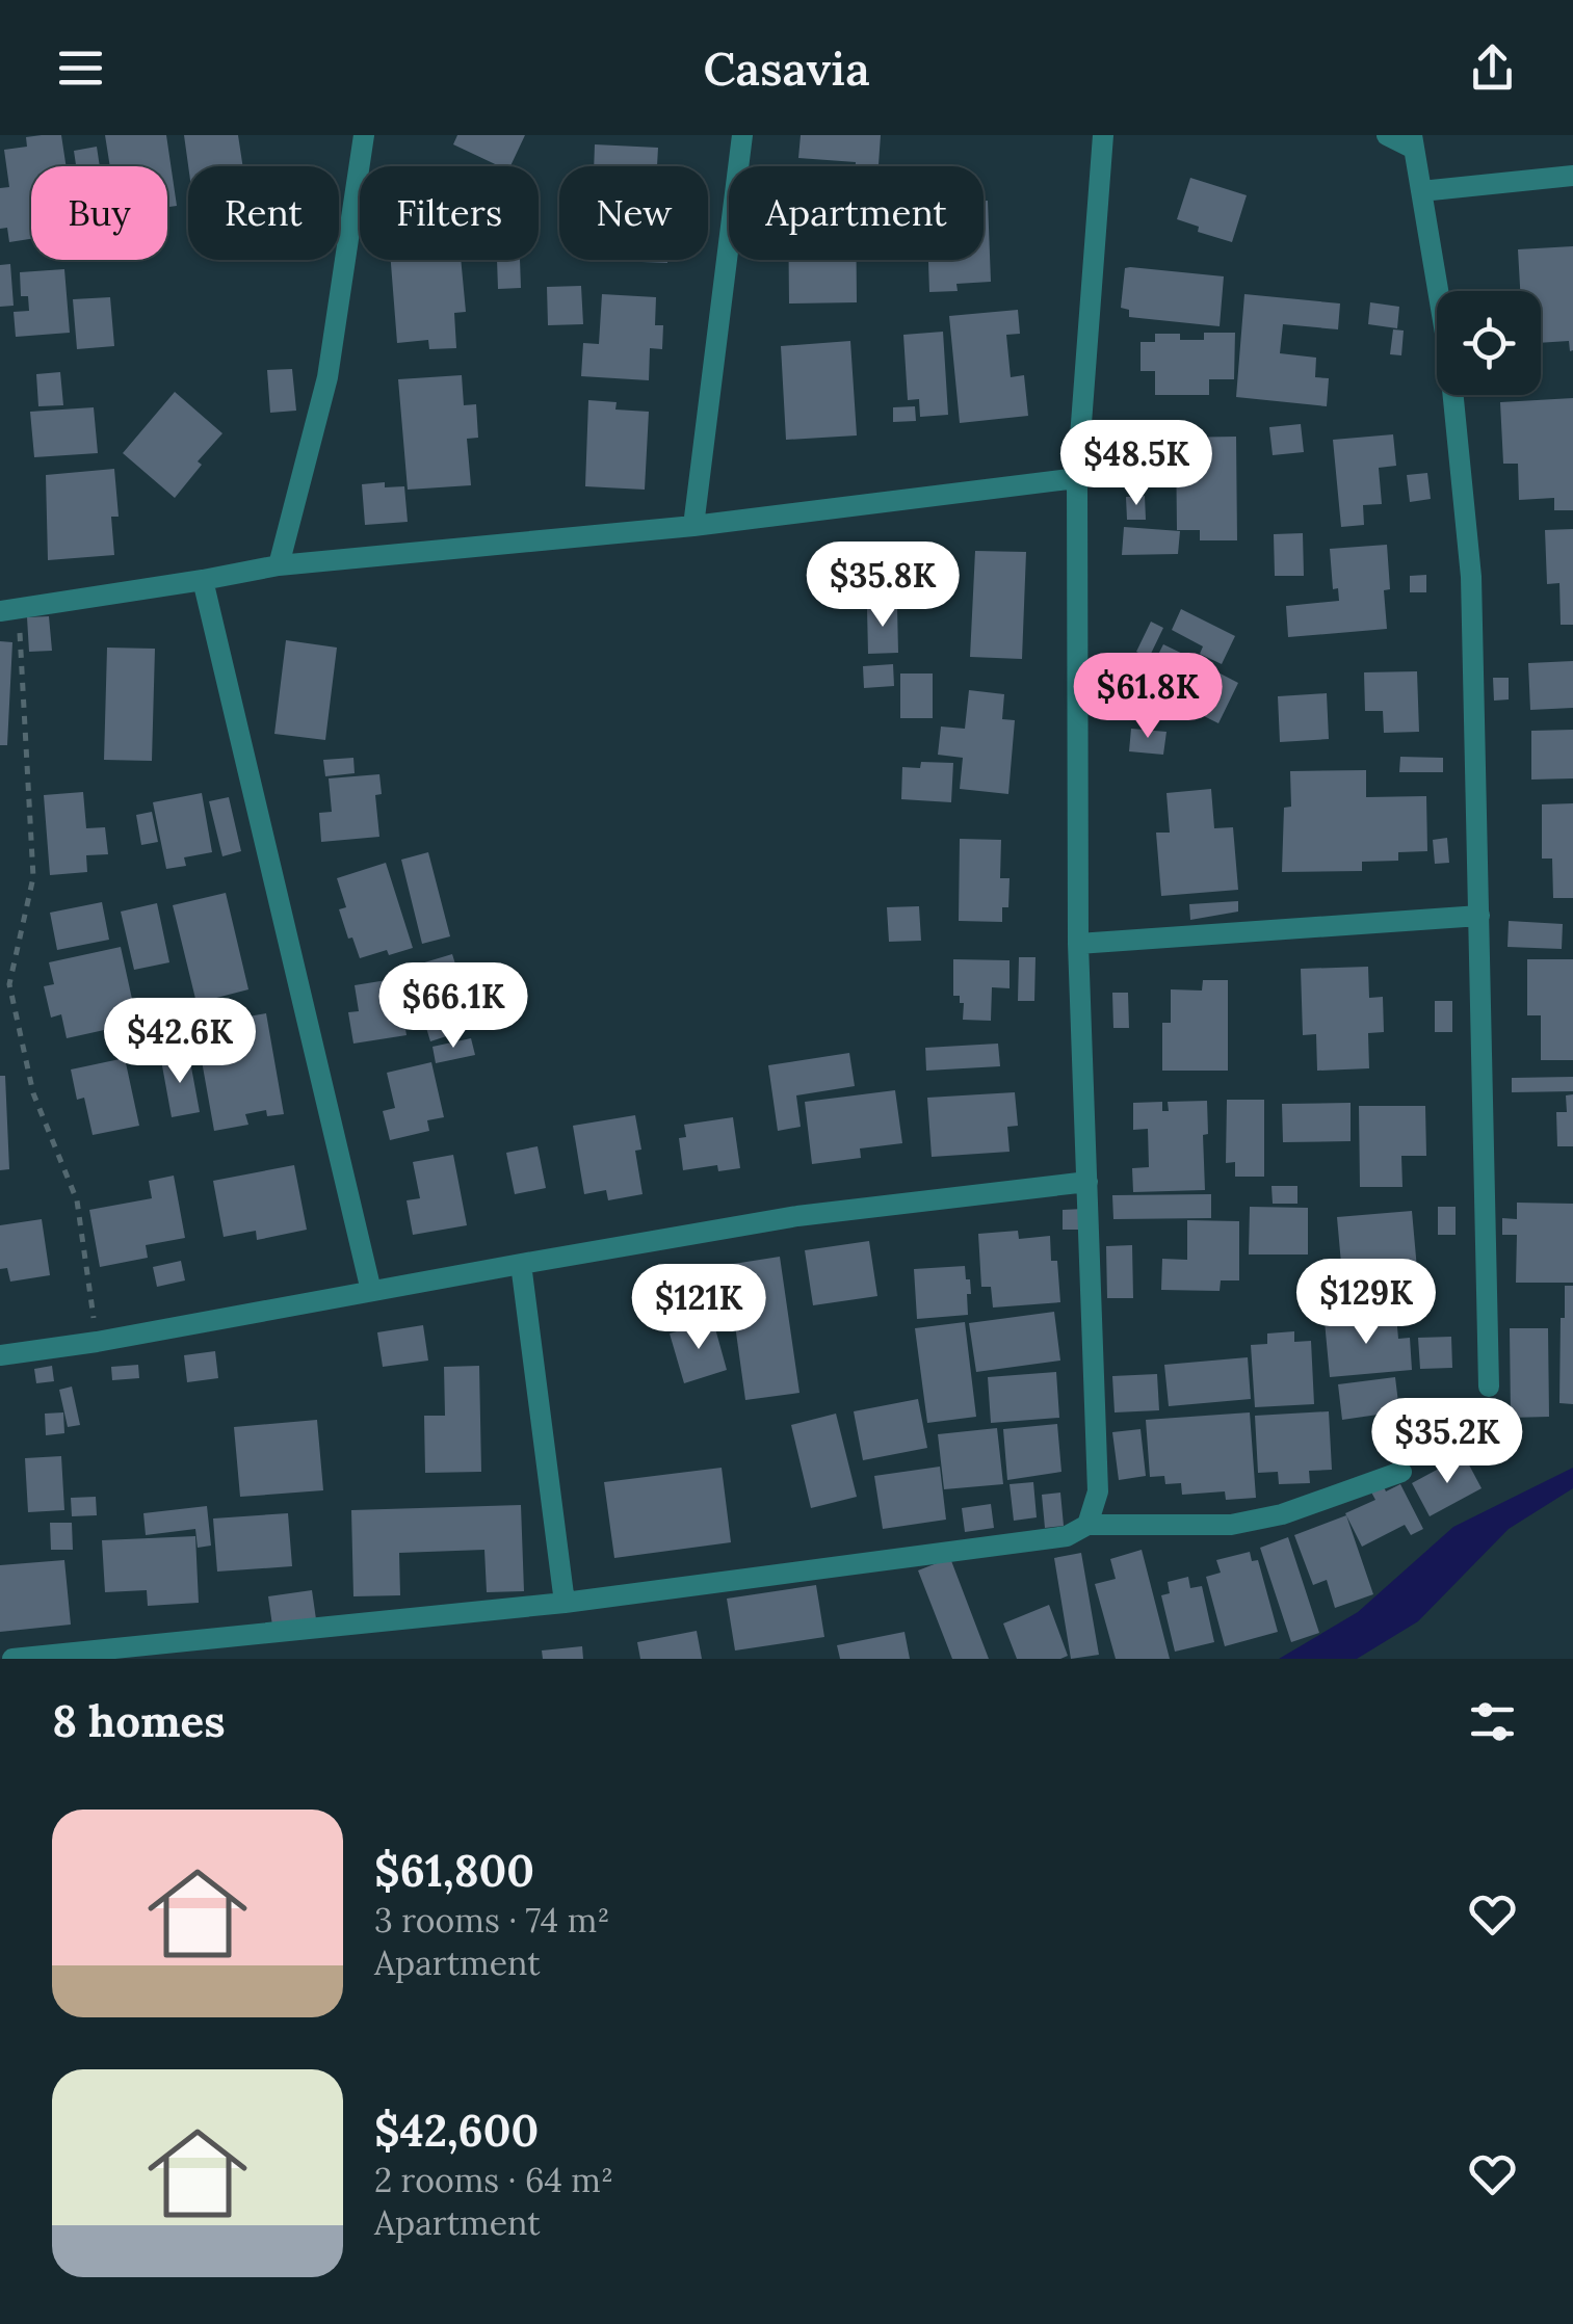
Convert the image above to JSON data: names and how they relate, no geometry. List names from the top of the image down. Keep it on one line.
{"page":{"header":"Casavia","chip":["Buy","Rent","Filters","New","Apartment"],"price":["$48.5K","$35.8K","$61.8K","$66.1K","$42.6K","$129K","$121K","$35.2K"],"heading":"8 homes","list":[{"name":"$61,800","note":"3 rooms · 74 m² · Apartment"},{"name":"$42,600","note":"2 rooms · 64 m² · Apartment"}]}}
